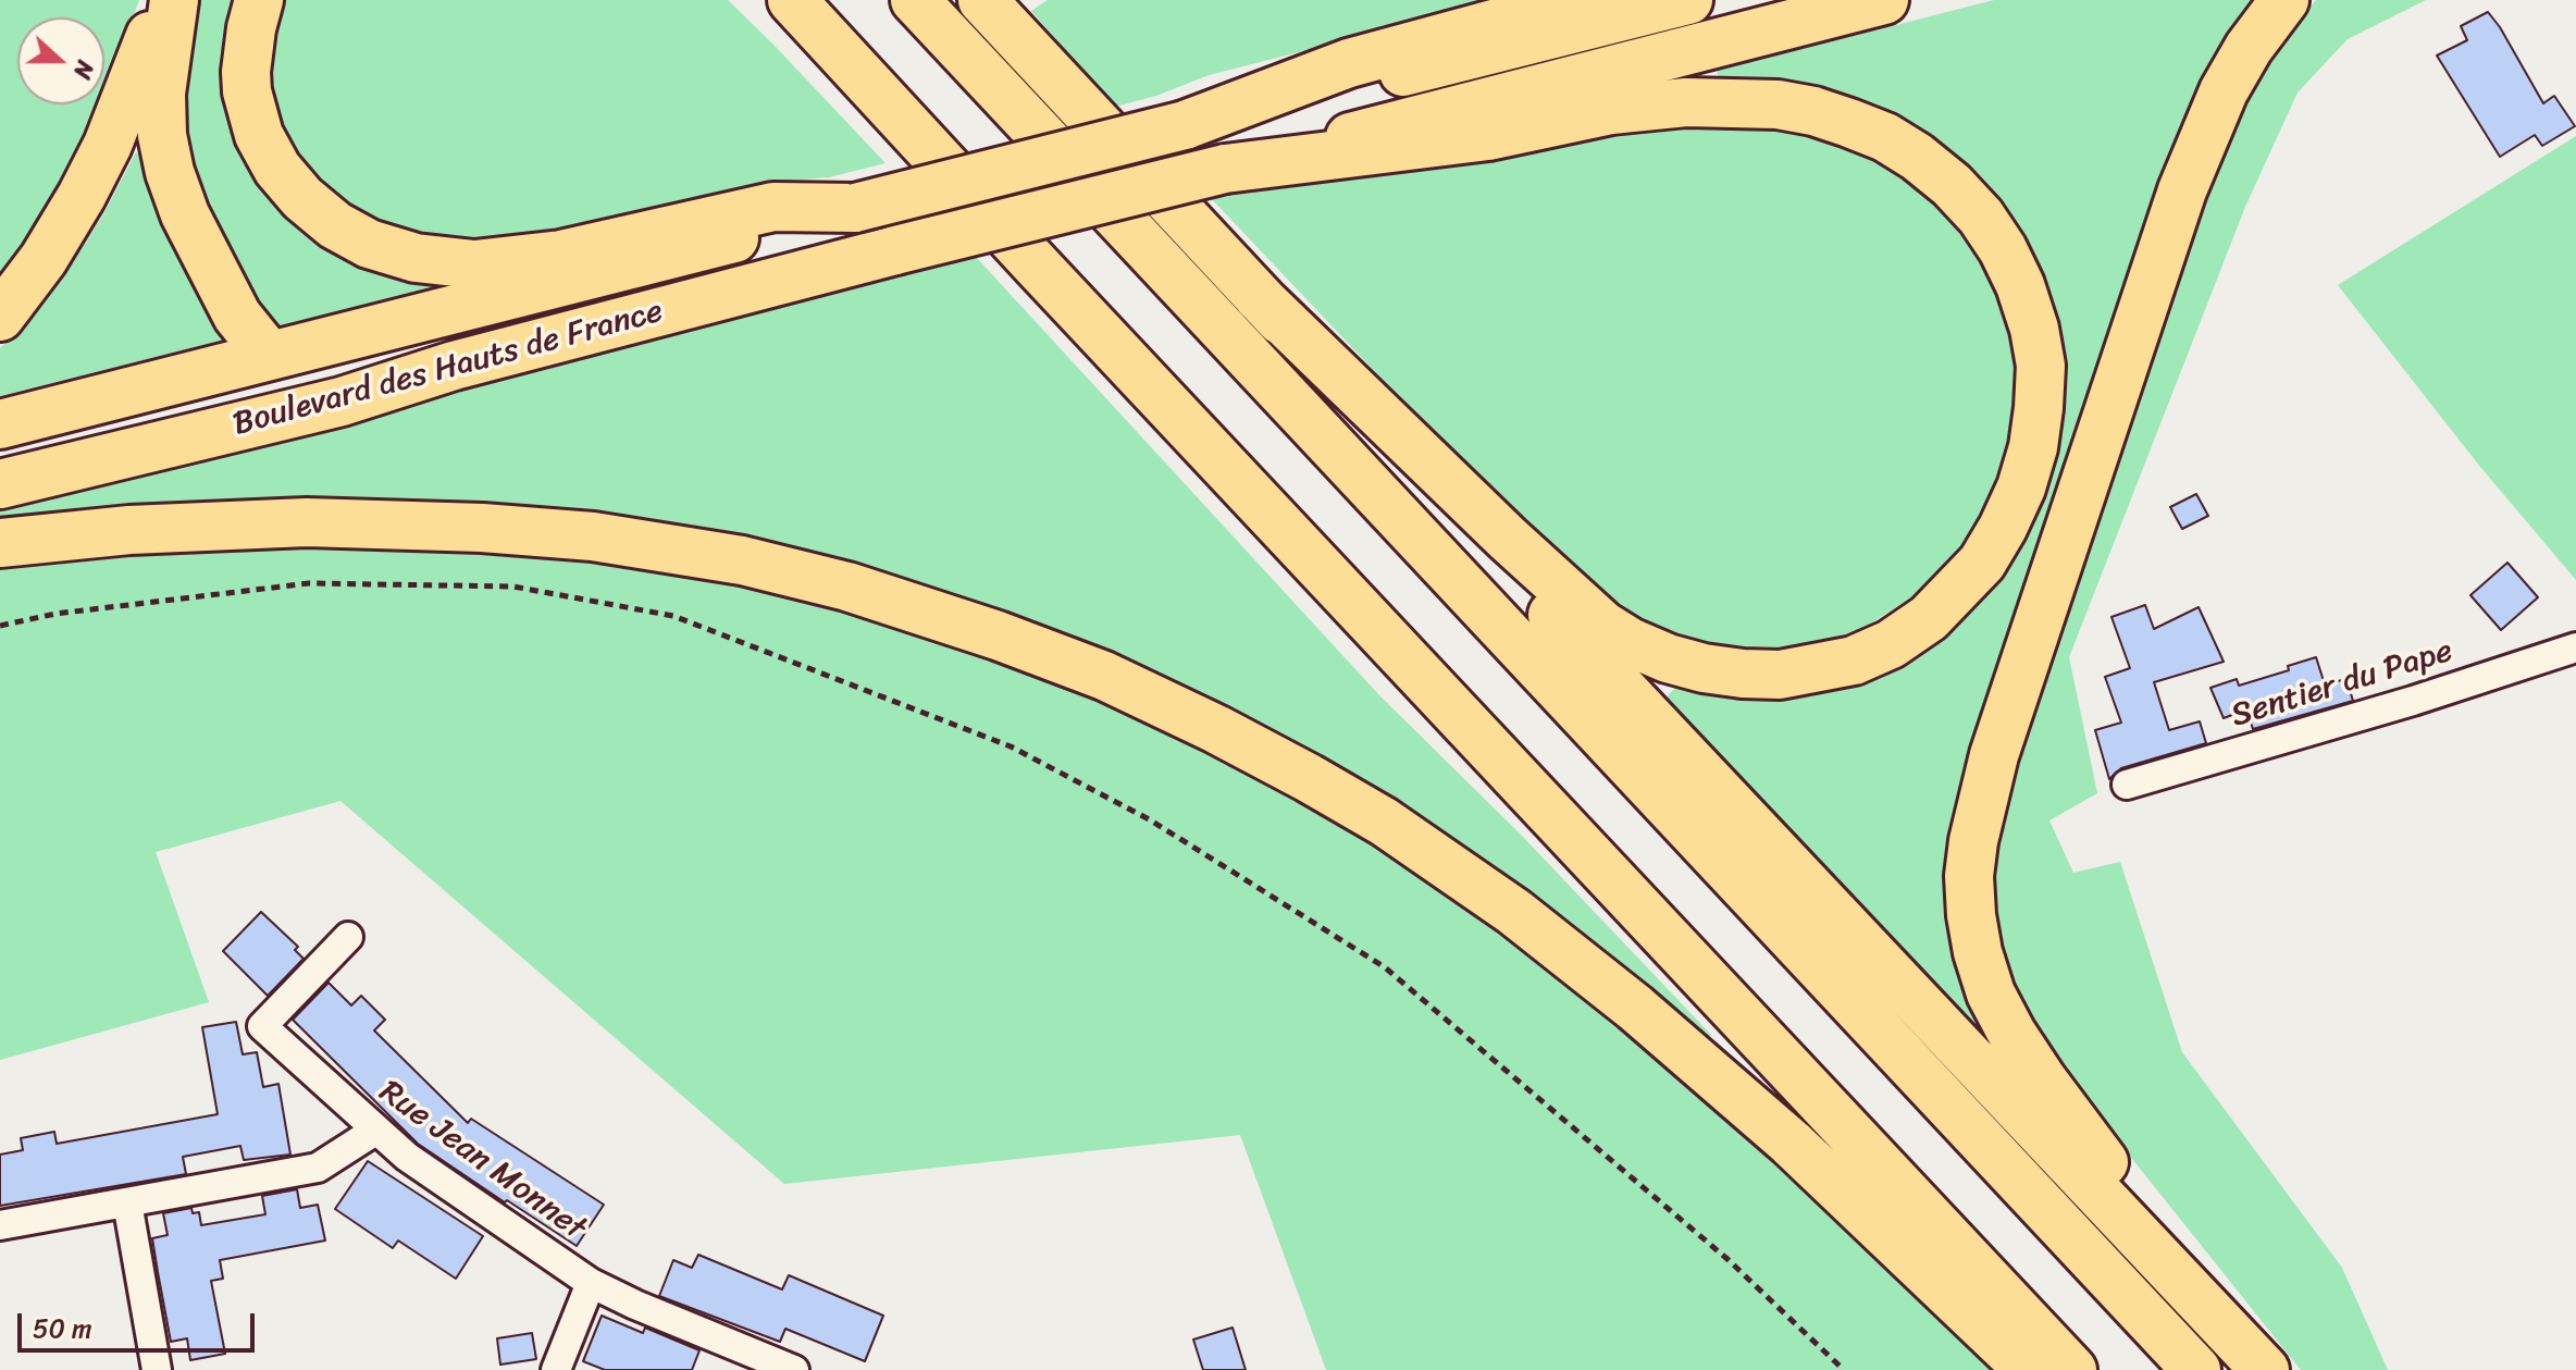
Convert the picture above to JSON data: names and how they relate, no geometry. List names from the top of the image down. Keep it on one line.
{"streets":{"highway":["Boulevard des Hauts de France"],"street":["Sentier du Pape","Rue Jean Monnet"]},"scale_bar":"50 m","north":"right"}
